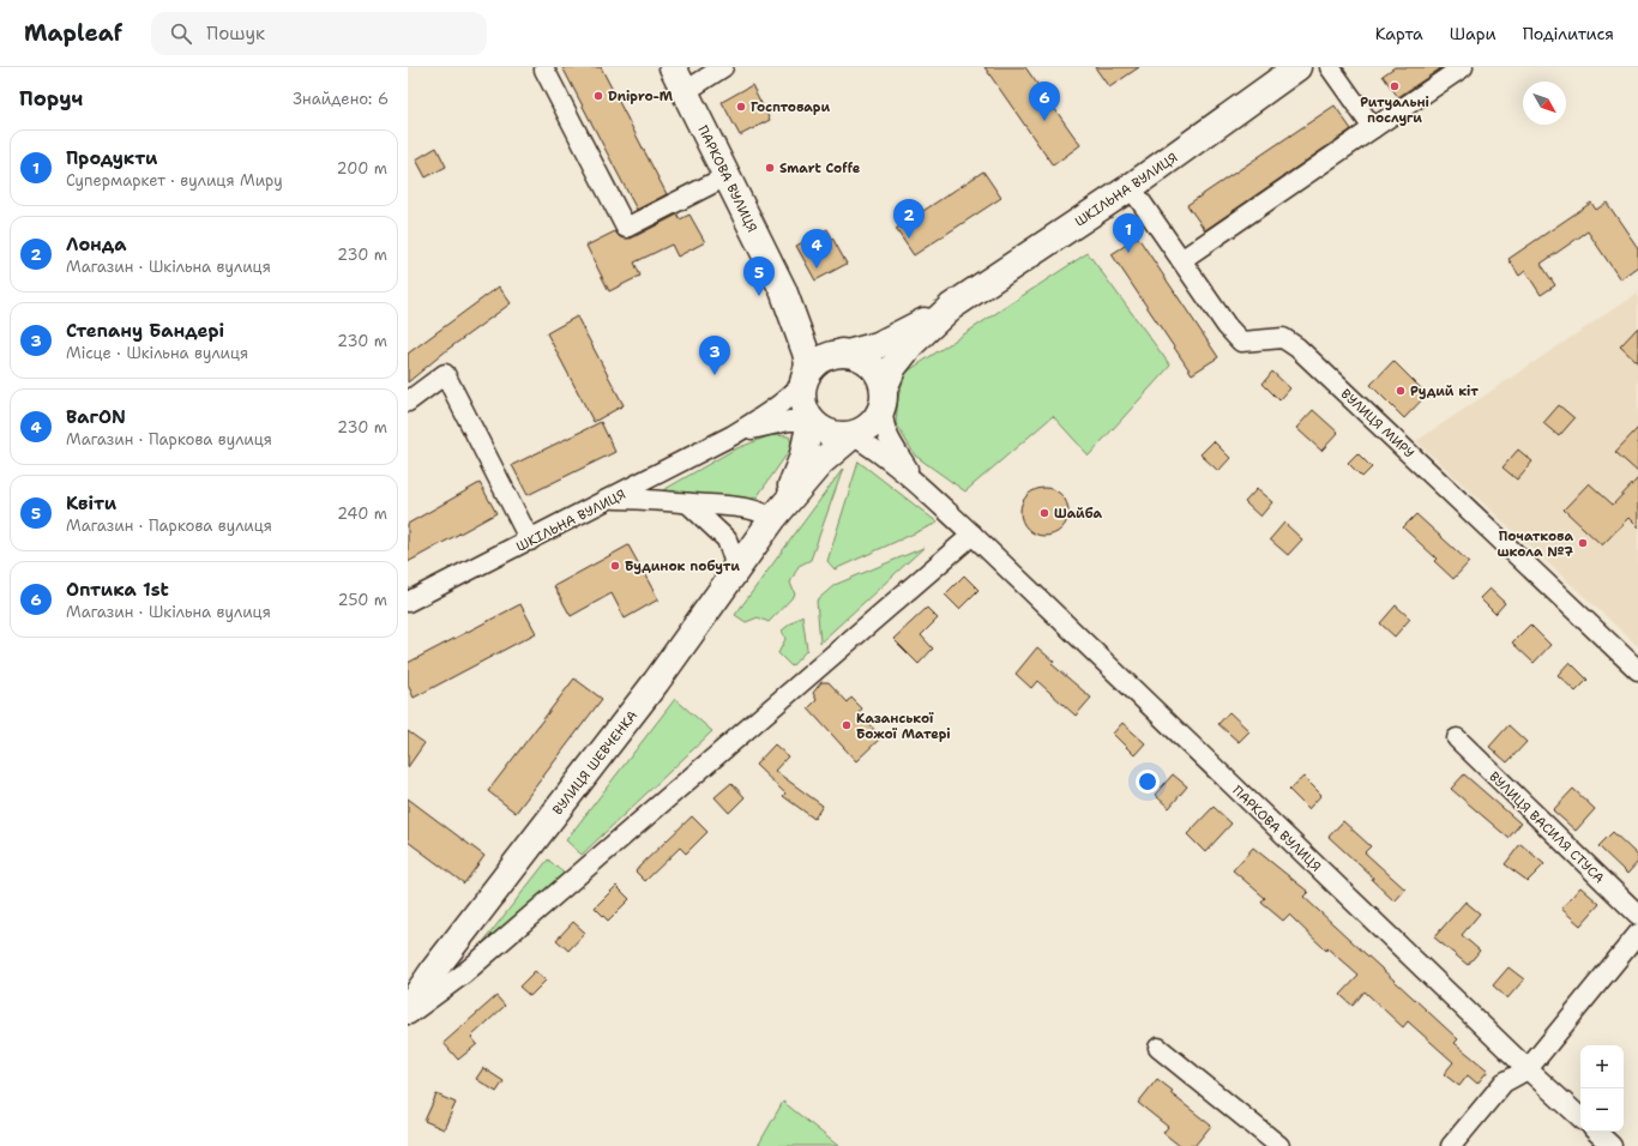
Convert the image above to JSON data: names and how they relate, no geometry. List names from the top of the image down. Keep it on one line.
{"streets":{"main road":["ПАРКОВА ВУЛИЦЯ","ШКІЛЬНА ВУЛИЦЯ","ВУЛИЦЯ ШЕВЧЕНКА"],"street":["ВУЛИЦЯ МИРУ","ВУЛИЦЯ ВАСИЛЯ СТУСА"]},"crossings":[["ПАРКОВА ВУЛИЦЯ","ШКІЛЬНА ВУЛИЦЯ"],["ПАРКОВА ВУЛИЦЯ","ВУЛИЦЯ ШЕВЧЕНКА"],["ШКІЛЬНА ВУЛИЦЯ","ВУЛИЦЯ МИРУ"],["ШКІЛЬНА ВУЛИЦЯ","ВУЛИЦЯ ШЕВЧЕНКА"]],"places":["Ритуальнi послуги","Dnipro-M","Госптовари","Smart Coffe","Рудий кіт","Шайба","Початкова школа №7","Будинок побути","Казанської Божої Матері"],"north":"bottom right","page":{"header":"Mapleaf","search":"Пошук","nav":["Карта","Шари","Поділитися"],"heading":["Поруч","Знайдено: 6"],"pins":["6","2","1","4","5","3"],"list":[{"mark":"1","name":"Продукти","note":"Супермаркет · вулиця Миру","value":"200 m"},{"mark":"2","name":"Лонда","note":"Магазин · Шкільна вулиця","value":"230 m"},{"mark":"3","name":"Степану Бандері","note":"Місце · Шкільна вулиця","value":"230 m"},{"mark":"4","name":"ВагON","note":"Магазин · Паркова вулиця","value":"230 m"},{"mark":"5","name":"Квiти","note":"Магазин · Паркова вулиця","value":"240 m"},{"mark":"6","name":"Оптика 1st","note":"Магазин · Шкільна вулиця","value":"250 m"}],"map_buttons":["+","−"]}}
